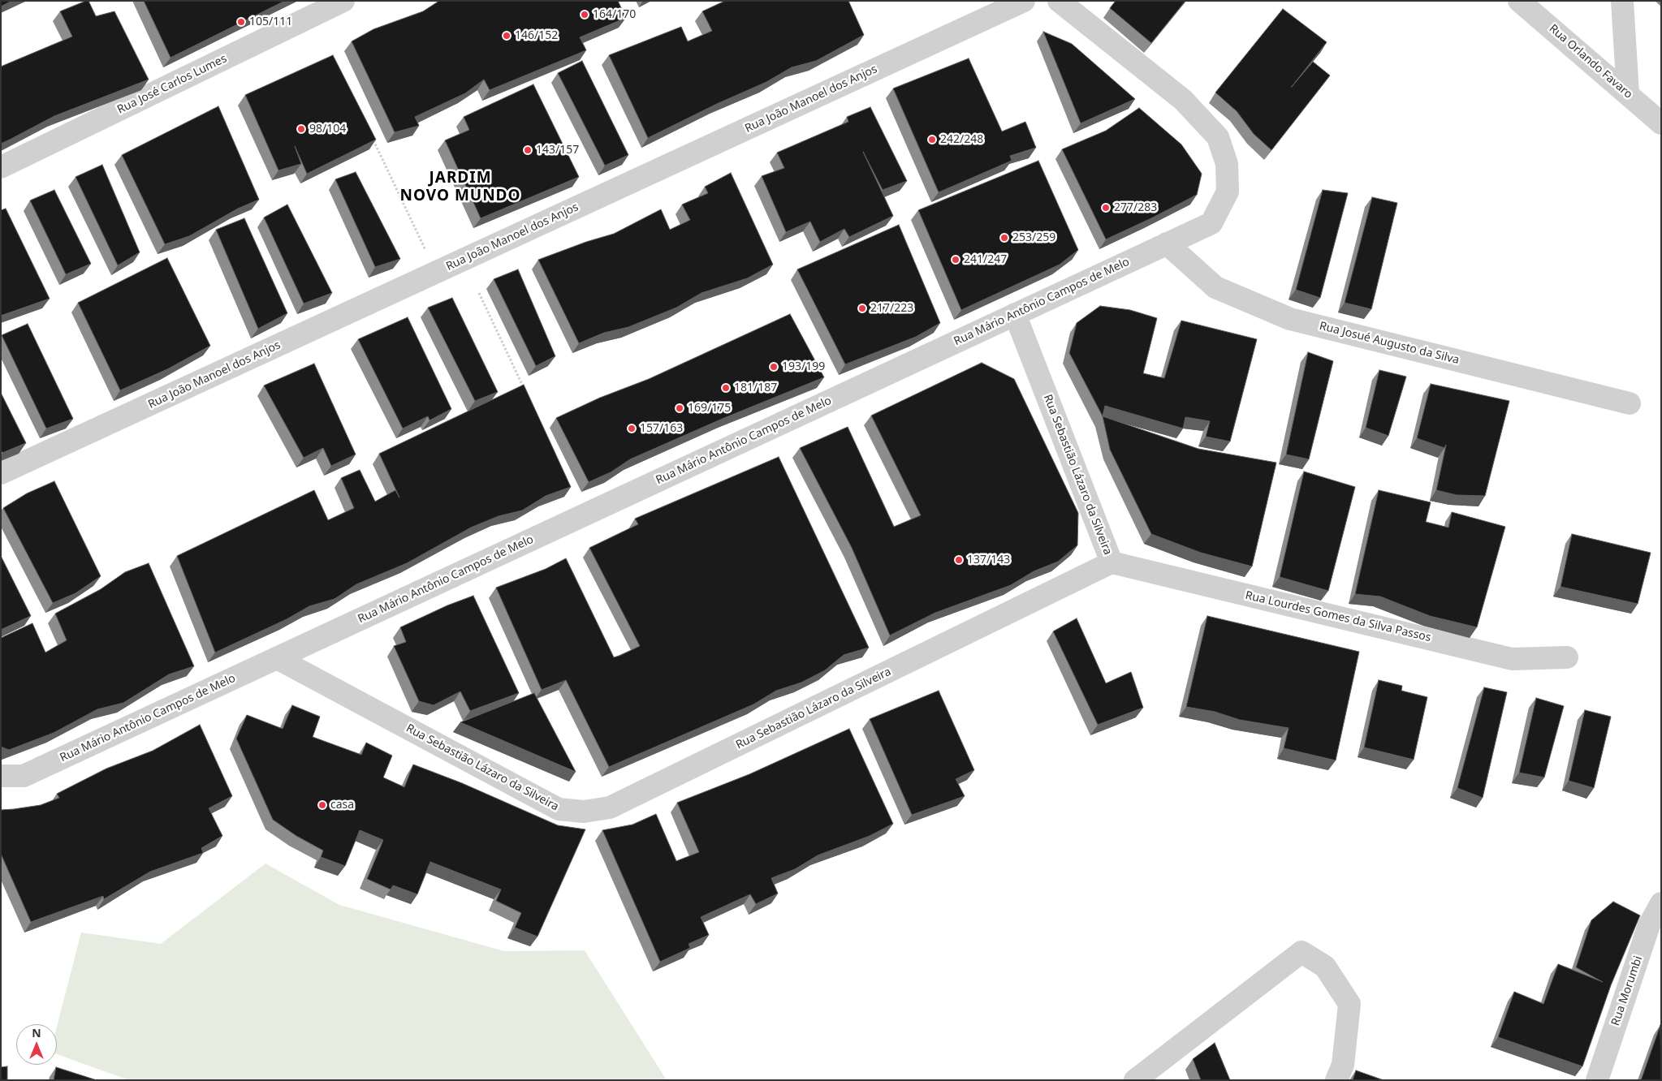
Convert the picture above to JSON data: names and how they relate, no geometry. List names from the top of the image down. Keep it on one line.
{"streets":{"street":["Rua Orlando Favaro","Rua José Carlos Lumes","Rua João Manoel dos Anjos","Rua Mário Antônio Campos de Melo","Rua Josué Augusto da Silva","Rua Sebastião Lázaro da Silveira","Rua Lourdes Gomes da Silva Passos","Rua Morumbi"]},"crossings":[["Rua Mário Antônio Campos de Melo","Rua Josué Augusto da Silva"],["Rua Mário Antônio Campos de Melo","Rua Sebastião Lázaro da Silveira"],["Rua Sebastião Lázaro da Silveira","Rua Lourdes Gomes da Silva Passos"]],"districts":["JARDIM NOVO MUNDO"],"places":["164/170","105/111","146/152","98/104","242/248","143/157","277/283","253/259","241/247","217/223","193/199","181/187","169/175","157/163","137/143","casa"],"north":"top"}
